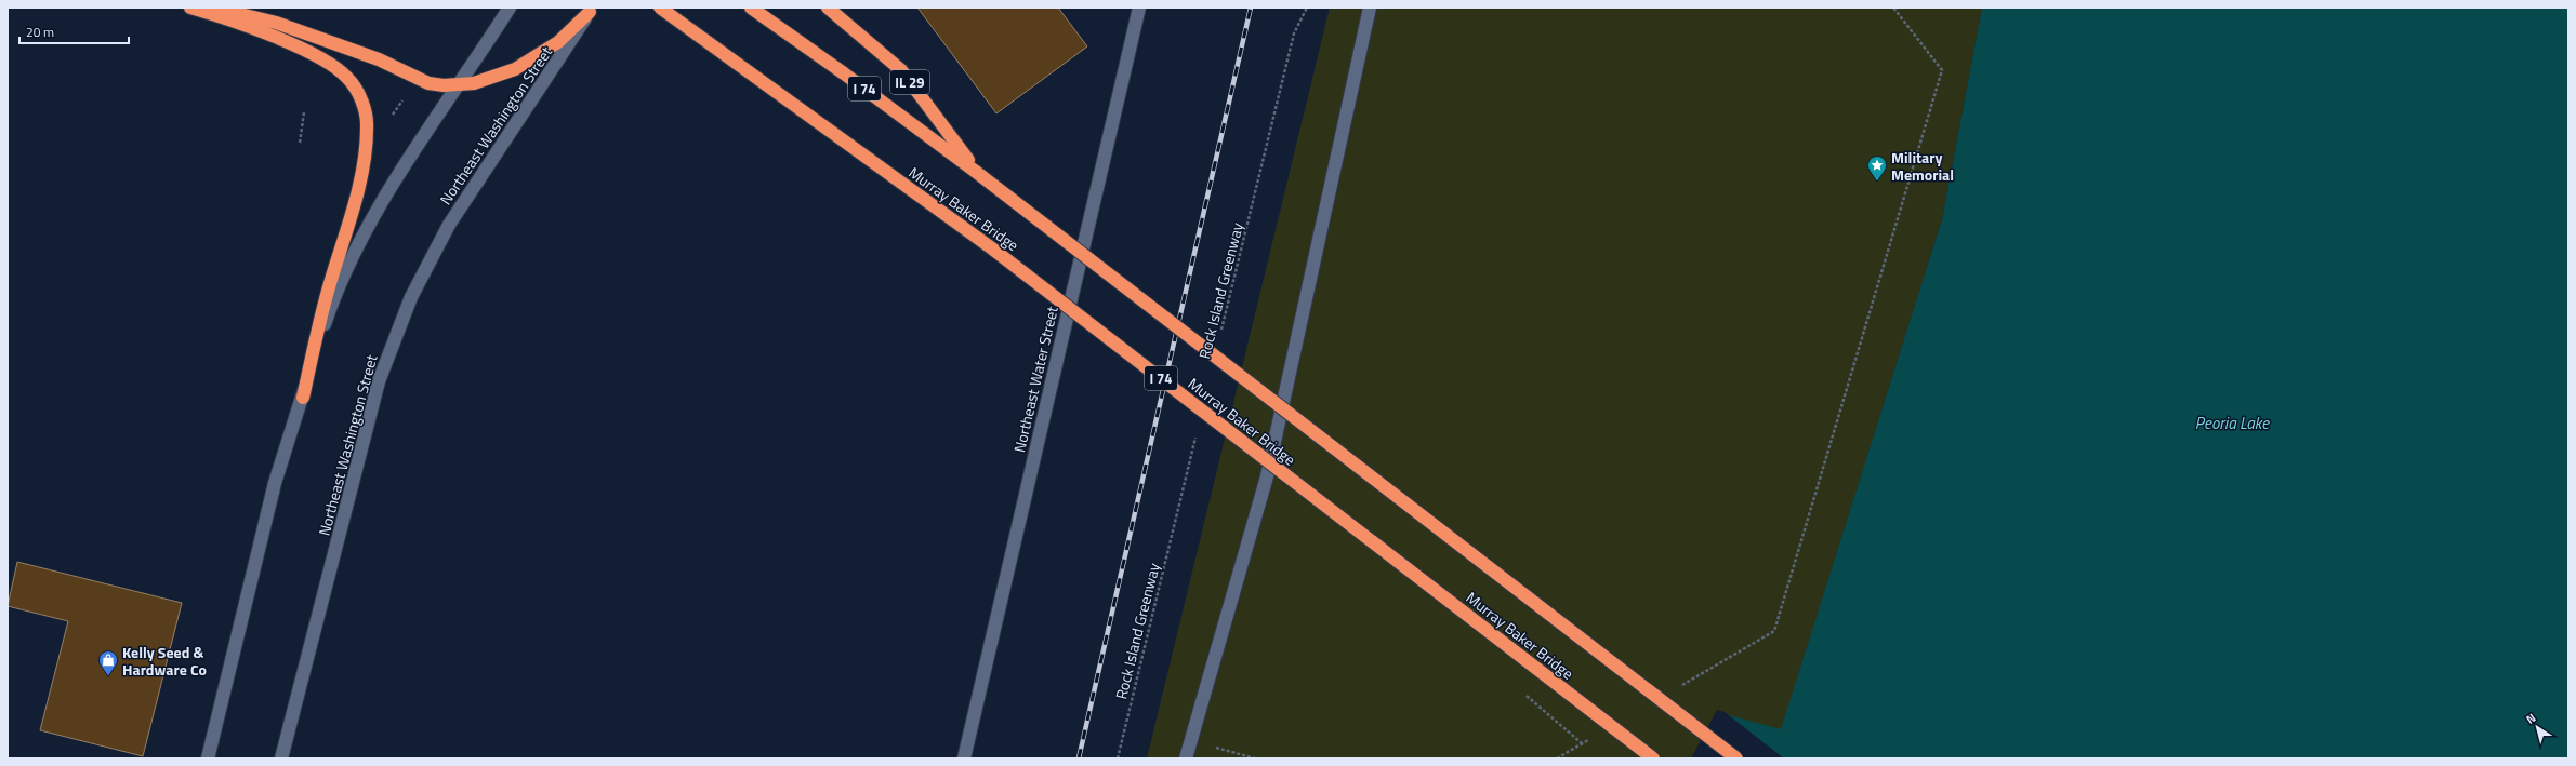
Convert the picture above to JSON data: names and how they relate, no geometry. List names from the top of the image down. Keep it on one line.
{"streets":{"highway":["IL 29","I 74","Murray Baker Bridge"],"street":["Northeast Washington Street","Northeast Water Street"],"path":["Rock Island Greenway"]},"crossings":[["IL 29","I 74"]],"water":["Peoria Lake"],"places":{"place":["Military Memorial"],"shop":["Kelly Seed & Hardware Co"]},"scale_bar":"20 m","north":"top left"}
